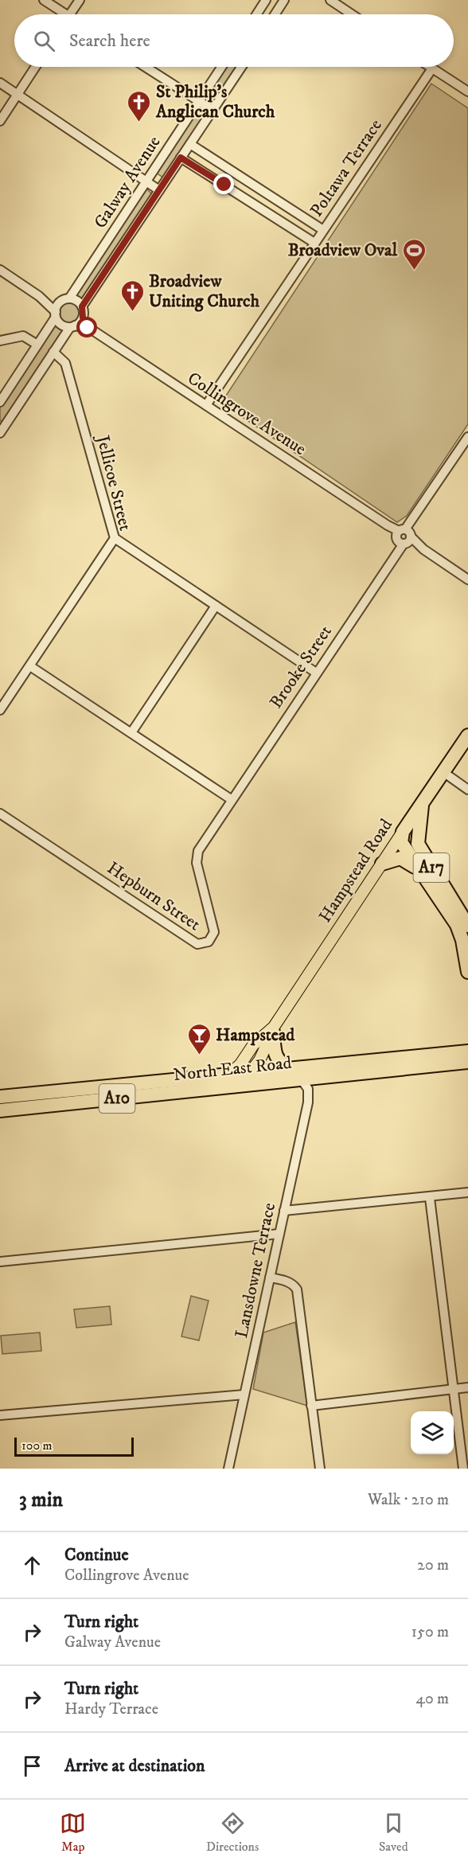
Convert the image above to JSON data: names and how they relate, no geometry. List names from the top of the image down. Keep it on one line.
{"streets":{"highway":["A17","Hampstead Road","North East Road","A10"],"street":["Poltawa Terrace","Galway Avenue","Collingrove Avenue","Jellicoe Street","Brooke Street","Hepburn Street","Lansdowne Terrace"]},"crossings":[["Poltawa Terrace","Collingrove Avenue"],["Galway Avenue","Collingrove Avenue"],["Collingrove Avenue","Brooke Street"],["Brooke Street","Hepburn Street"],["A17","Hampstead Road"],["Hampstead Road","North East Road"],["North East Road","Lansdowne Terrace"]],"places":{"church":["St Philip's Anglican Church","Broadview Uniting Church"],"sports":["Broadview Oval"],"bar":["Hampstead"]},"scale_bar":"100 m","page":{"search":"Search here","scale":"100 m","heading":["3 min","Walk · 210 m"],"list":[["Continue","Collingrove Avenue","20 m"],["Turn right","Galway Avenue","150 m"],["Turn right","Hardy Terrace","40 m"],"Arrive at destination"],"nav":["Map","Directions","Saved"]}}
